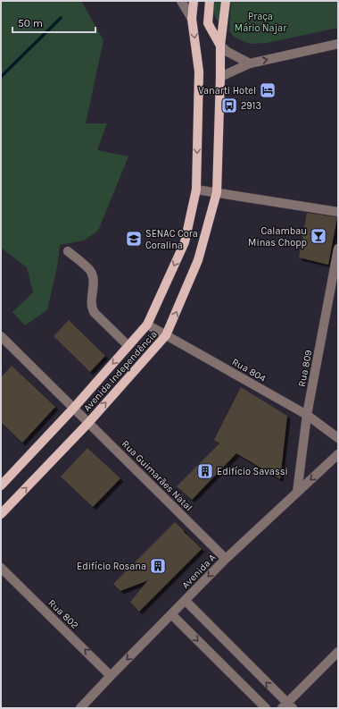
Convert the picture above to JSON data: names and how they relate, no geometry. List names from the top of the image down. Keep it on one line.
{"streets":{"main road":["Avenida Independência"],"street":["Rua 809","Rua 804","Rua Guimarães Natal","Avenida A","Rua 802"]},"crossings":[["Rua 809","Rua 804"],["Rua 809","Avenida A"],["Rua 804","Avenida Independência"],["Avenida Independência","Rua Guimarães Natal"],["Rua Guimarães Natal","Avenida A"],["Avenida A","Rua 802"]],"one_way":["Avenida A","Rua 802"],"parks":["Praça Mário Najar"],"places":{"hotel":["Vanarti Hotel"],"bus stop":["2913"],"bar":["Calambau Minas Chopp"],"school or university":["SENAC Cora Coralina"],"building":["Edifício Savassi","Edifício Rosana"]},"scale_bar":"50 m"}
